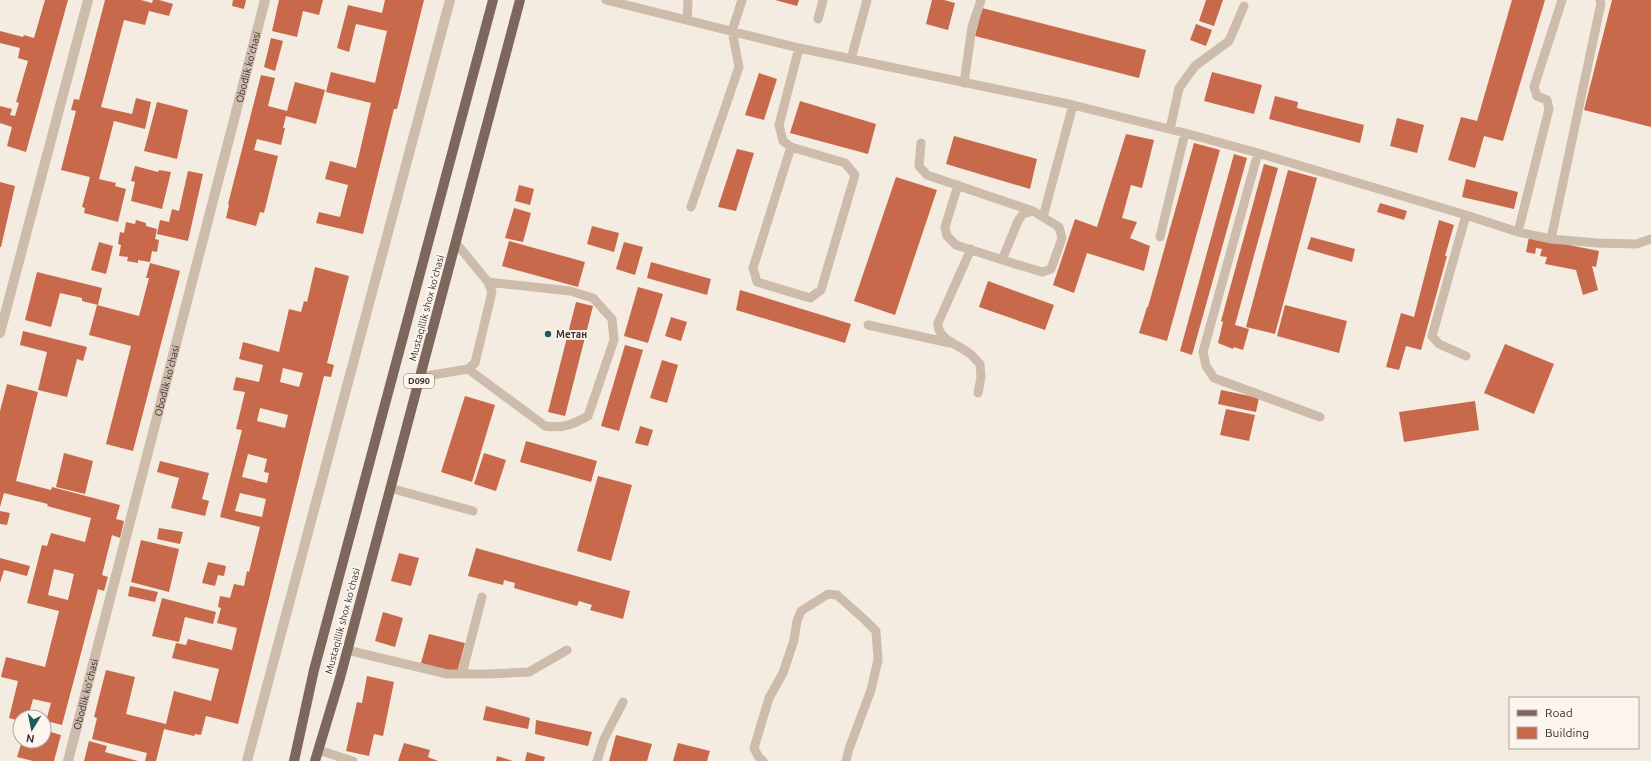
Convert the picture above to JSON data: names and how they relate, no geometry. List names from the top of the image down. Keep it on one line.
{"streets":{"main road":["Mustaqillik shox ko'chasi","D090"],"street":["Obodlik ko'chasi"]},"places":["Метан"],"legend":["Road","Building"],"north":"bottom"}
